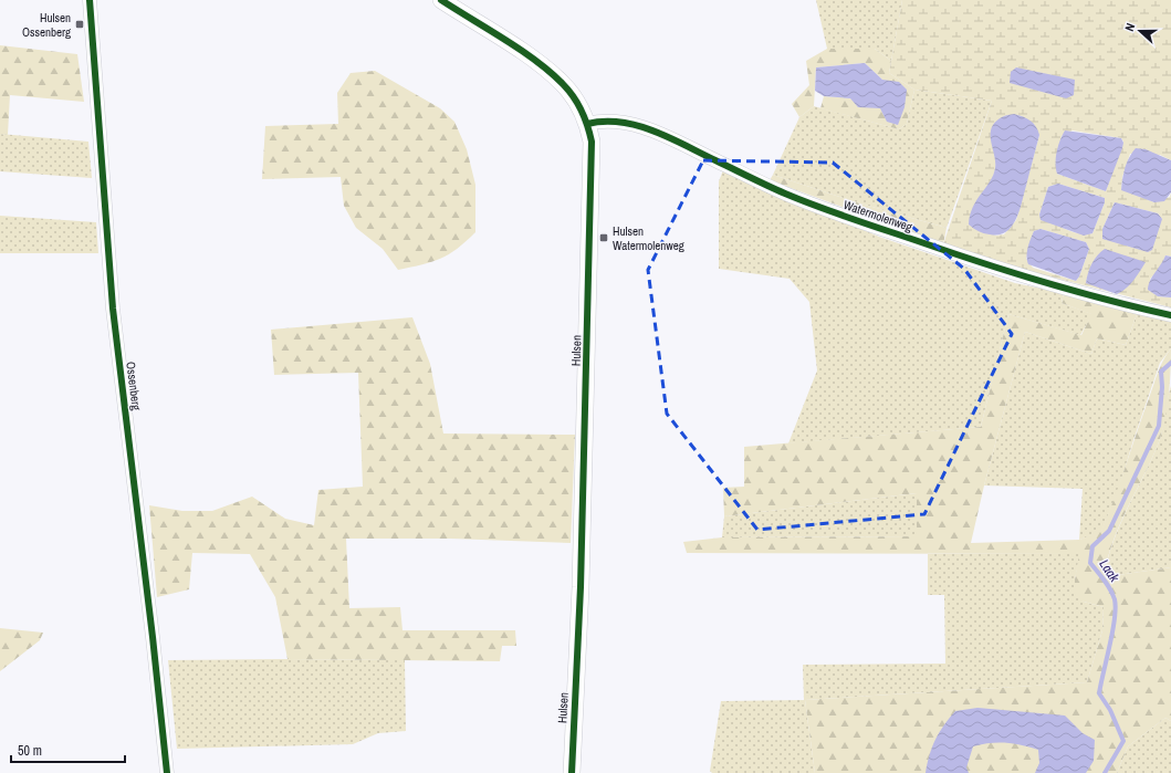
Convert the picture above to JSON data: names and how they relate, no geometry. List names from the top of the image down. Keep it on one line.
{"streets":{"street":["Watermolenweg","Hulsen","Ossenberg"]},"crossings":[["Watermolenweg","Hulsen"]],"water":["Laak"],"places":{"transit":["Hulsen Ossenberg","Hulsen Watermolenweg"]},"scale_bar":"50 m","north":"left"}
